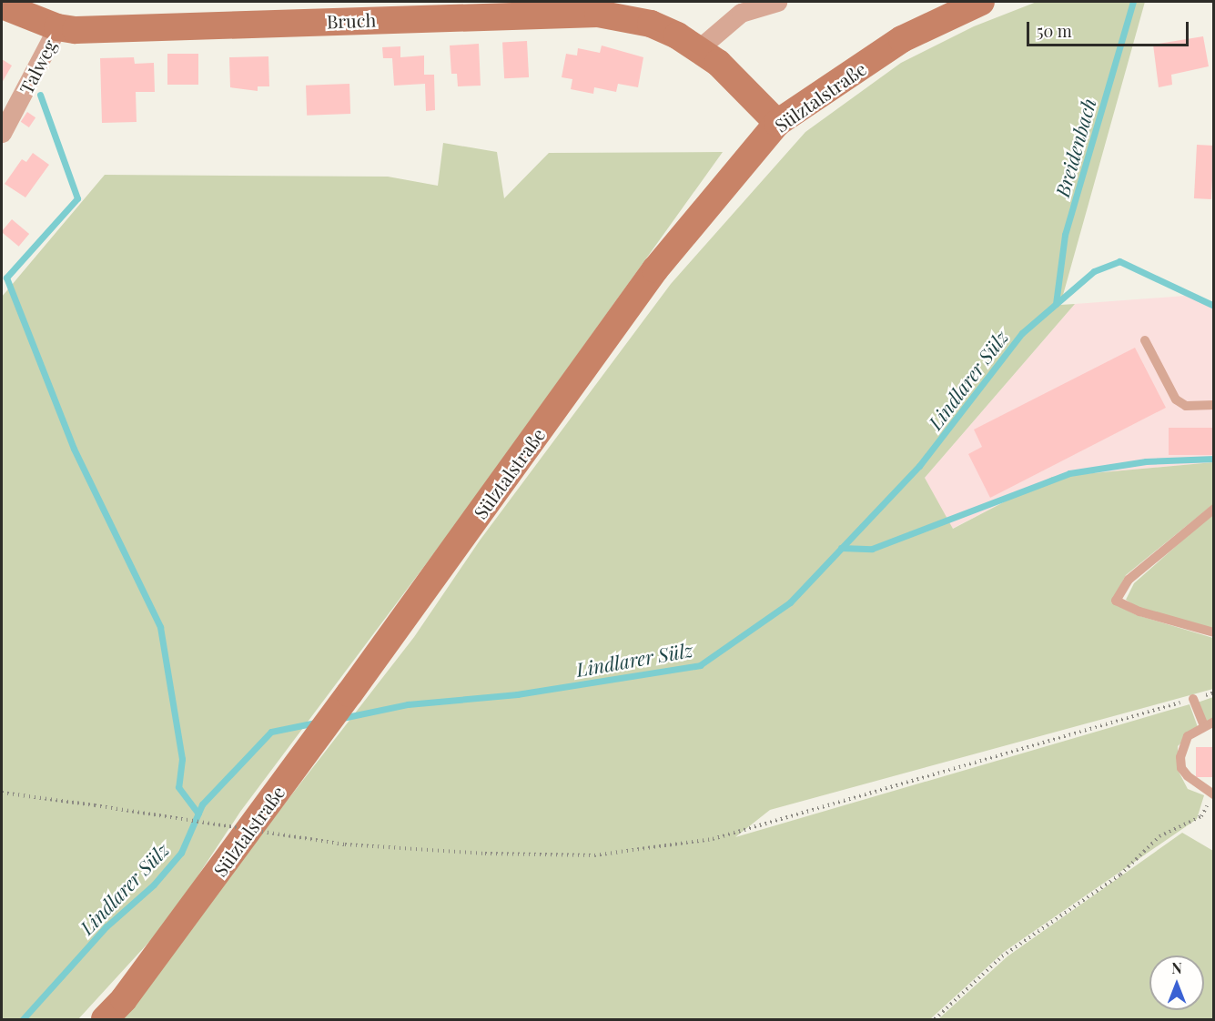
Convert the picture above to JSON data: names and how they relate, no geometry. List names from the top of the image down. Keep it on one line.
{"streets":{"main road":["Bruch","Sülztalstraße"],"street":["Talweg"]},"crossings":[["Bruch","Talweg"],["Bruch","Sülztalstraße"]],"water":["Breidenbach","Lindlarer Sülz"],"scale_bar":"50 m","north":"top"}
